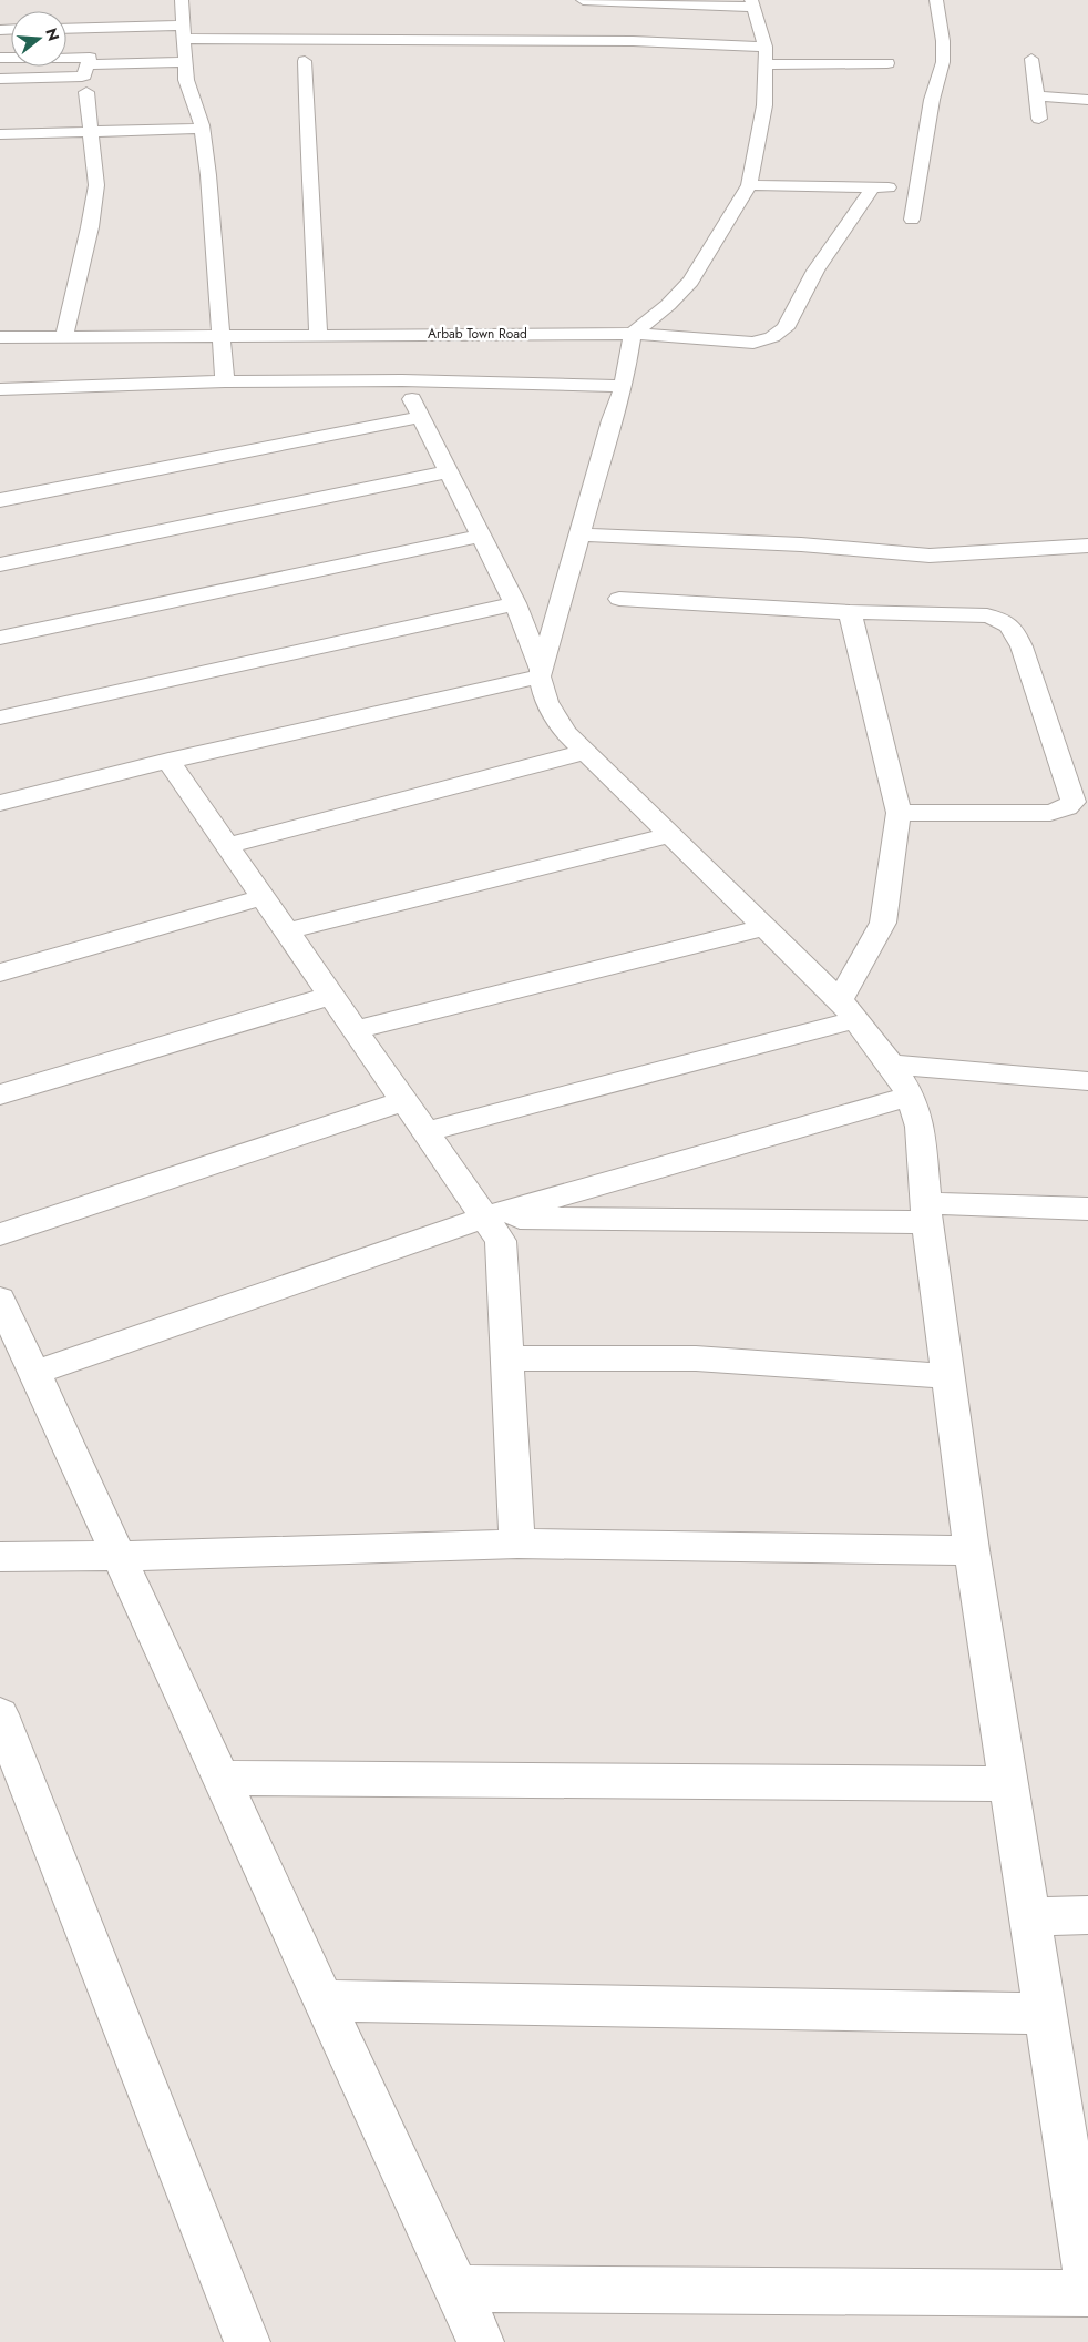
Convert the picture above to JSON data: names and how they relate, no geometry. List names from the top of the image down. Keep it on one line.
{"streets":{"street":["Arbab Town Road"]},"north":"right"}
